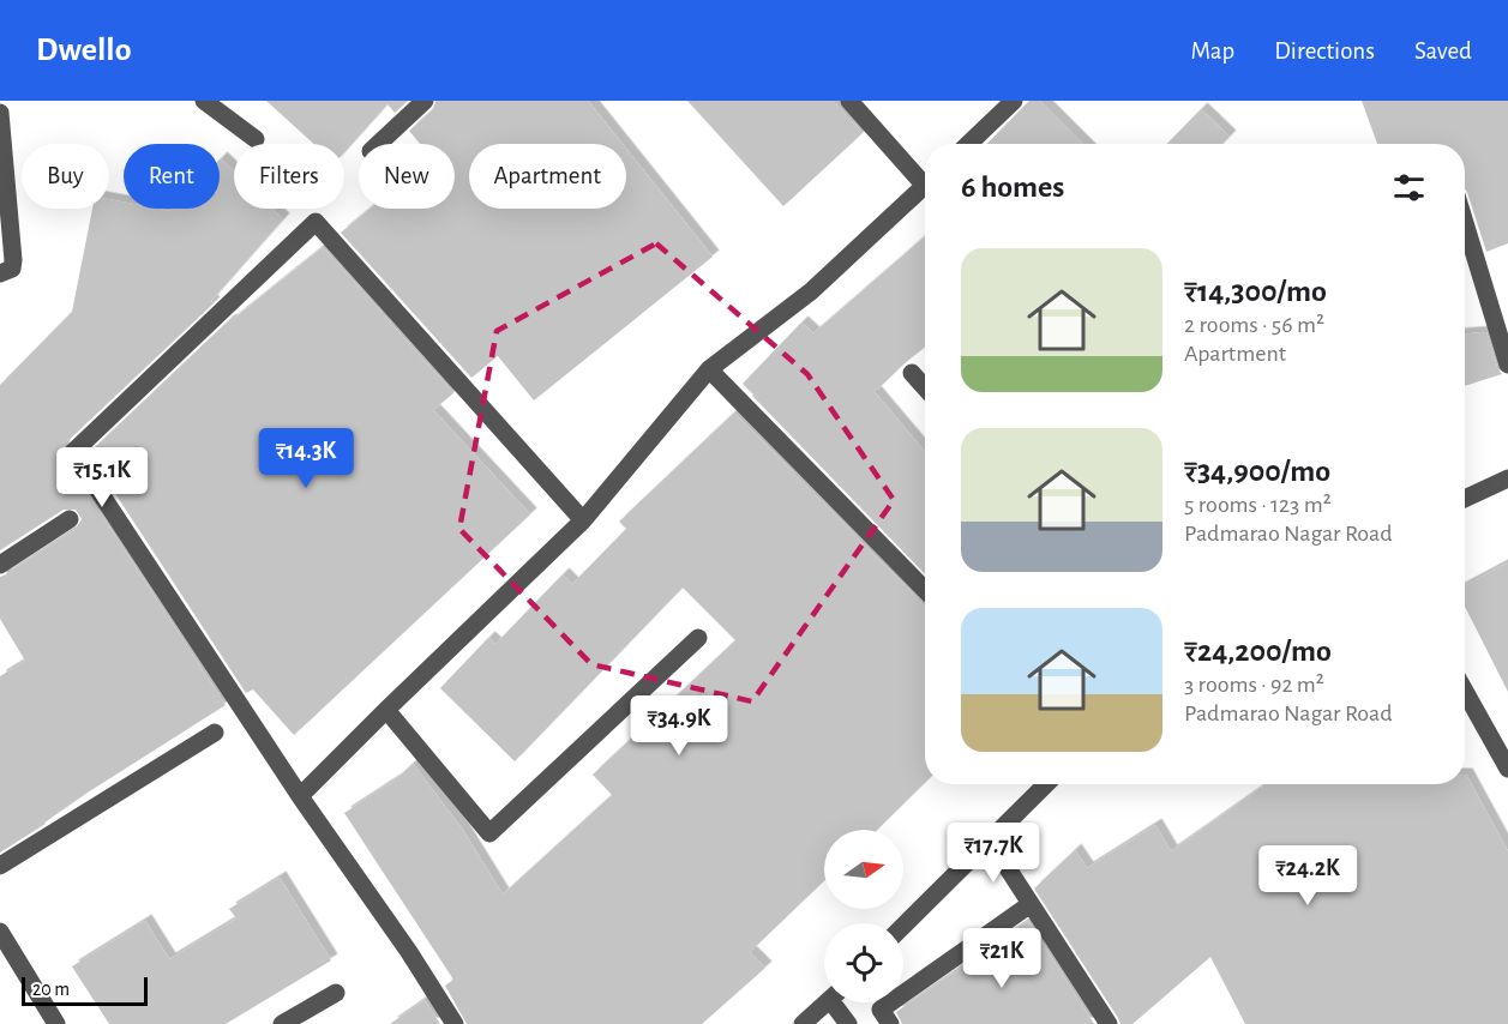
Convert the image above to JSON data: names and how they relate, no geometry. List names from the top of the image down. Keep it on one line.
{"scale_bar":"20 m","north":"right","page":{"header":"Dwello","nav":["Map","Directions","Saved"],"chip":["Buy","Rent","Filters","New","Apartment"],"heading":"6 homes","list":[{"name":"₹14,300/mo","note":"2 rooms · 56 m² · Apartment"},{"name":"₹34,900/mo","note":"5 rooms · 123 m² · Padmarao Nagar Road"},{"name":"₹24,200/mo","note":"3 rooms · 92 m² · Padmarao Nagar Road"}],"price":["₹14.3K","₹15.1K","₹34.9K","₹17.7K","₹24.2K","₹21K"],"scale":"20 m"}}
